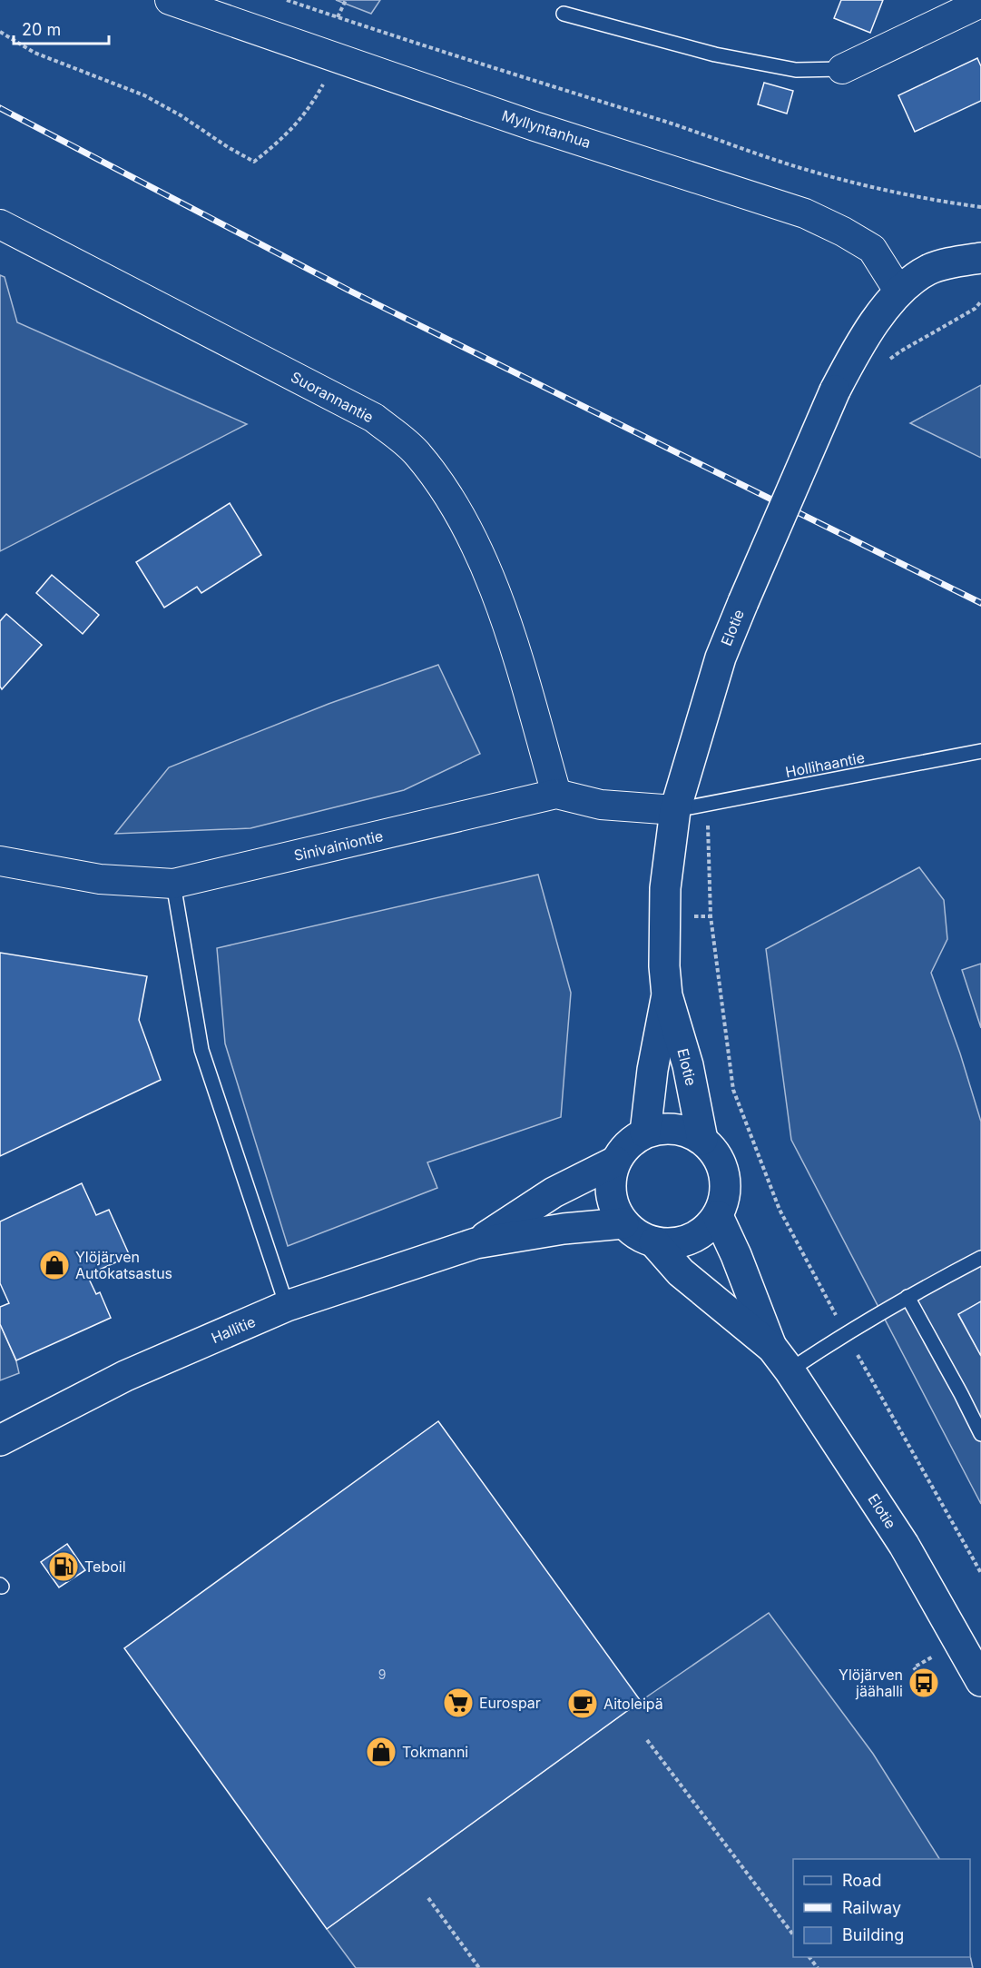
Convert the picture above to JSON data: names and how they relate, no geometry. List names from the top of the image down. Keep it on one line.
{"streets":{"main road":["Elotie","Hallitie"],"street":["Myllyntanhua","Suorannantie","Sinivainiontie"],"lane":["Hollihaantie"]},"crossings":[["Myllyntanhua","Elotie"],["Suorannantie","Sinivainiontie"],["Elotie","Hollihaantie"],["Elotie","Sinivainiontie"],["Elotie","Hallitie"],["Hollihaantie","Sinivainiontie"]],"places":{"shop":["Ylöjärven Autokatsastus","Tokmanni"],"fuel station":["Teboil"],"bus stop":["Ylöjärven jäähalli"],"supermarket":["Eurospar"],"cafe":["Aitoleipä"]},"house_numbers":["9"],"legend":["Road","Railway","Building"],"scale_bar":"20 m"}
